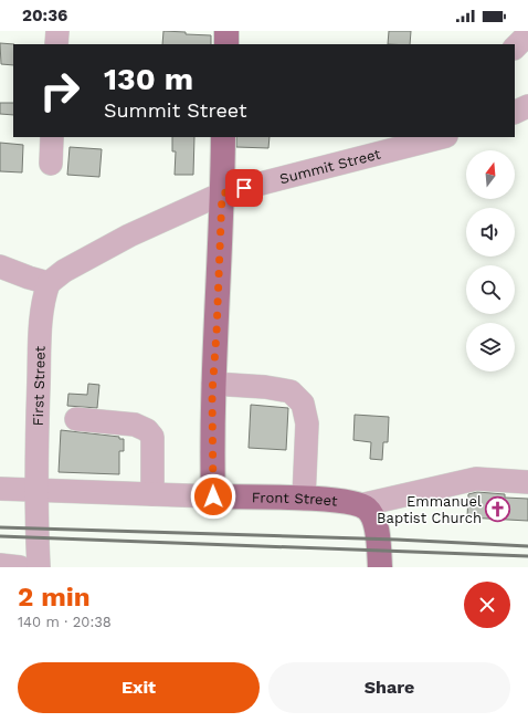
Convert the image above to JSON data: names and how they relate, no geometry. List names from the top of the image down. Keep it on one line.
{"streets":{"main road":["Front Street"],"street":["Summit Street","First Street"]},"crossings":[["Summit Street","First Street"],["First Street","Front Street"]],"places":{"church":["Emmanuel Baptist Church"]},"north":"top","page":{"status":"20:36","turn":["130 m","Summit Street"],"heading":["2 min","140 m · 20:38"],"buttons":["Exit","Share"]}}
